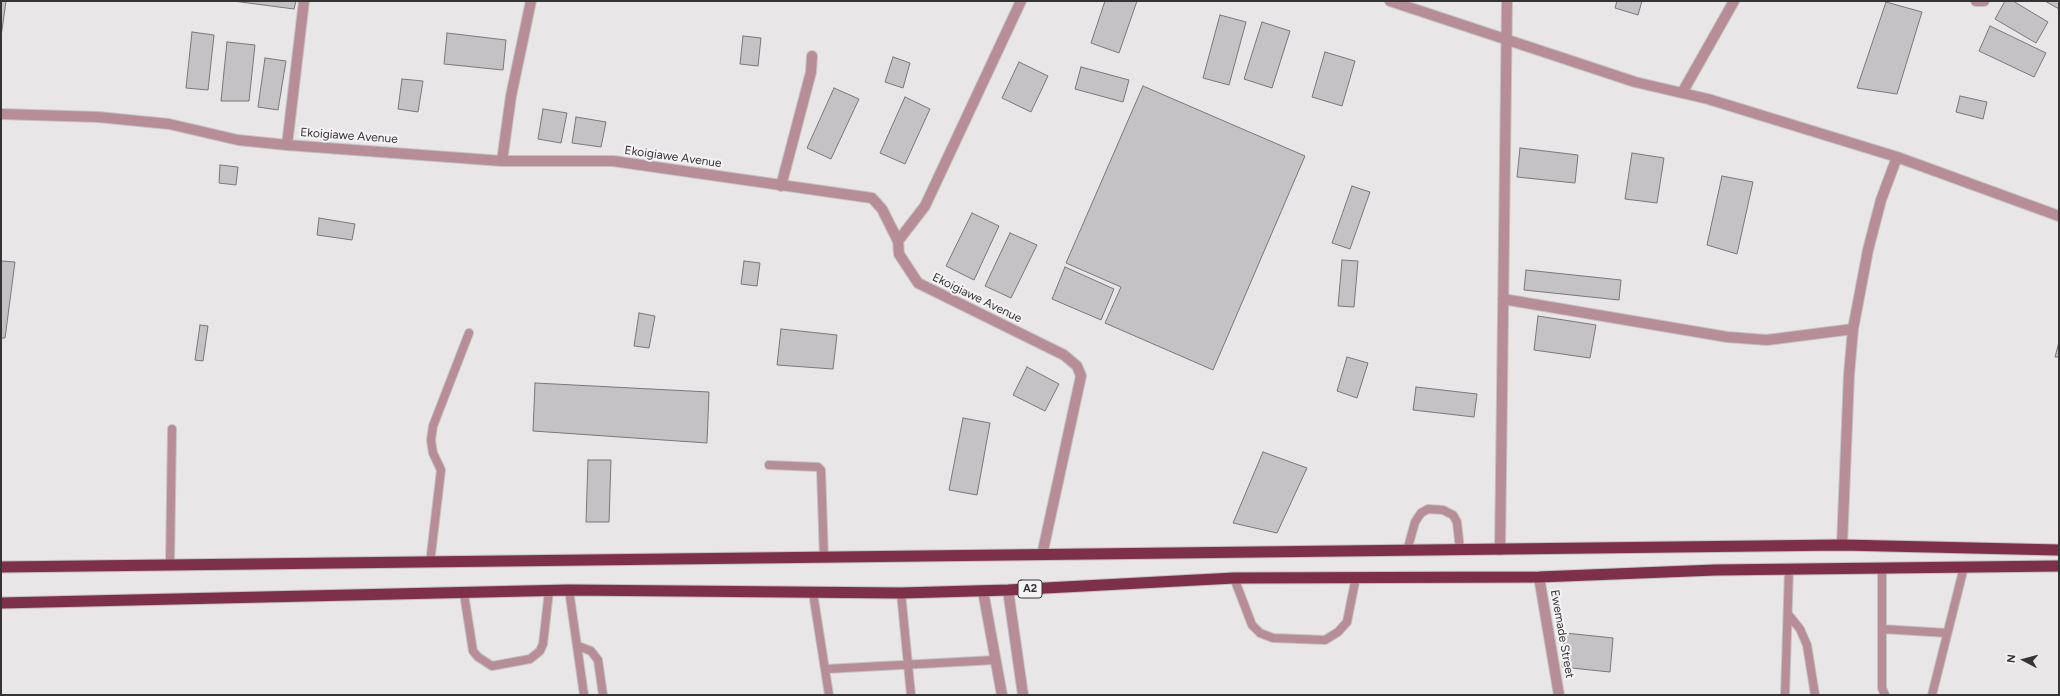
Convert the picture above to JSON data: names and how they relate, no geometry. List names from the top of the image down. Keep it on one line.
{"streets":{"highway":["A2"],"street":["Ekoigiawe Avenue","Ewemade Street"]},"crossings":[["A2","Ewemade Street"]],"north":"left"}
